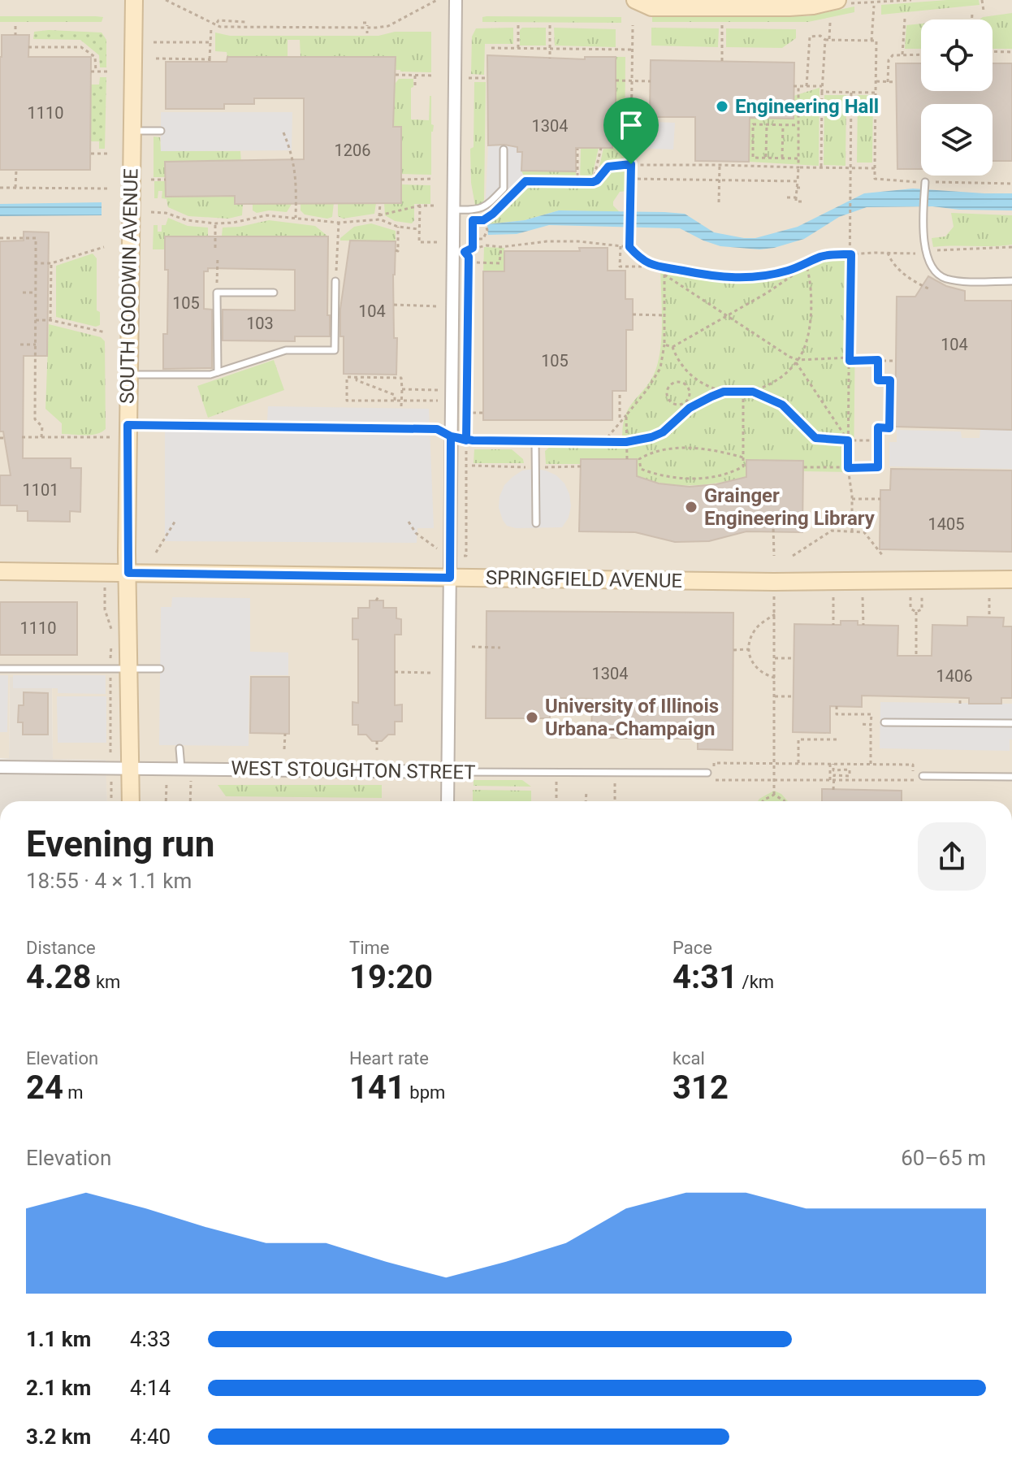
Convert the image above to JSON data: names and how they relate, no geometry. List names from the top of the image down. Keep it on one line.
{"streets":{"street":["SOUTH GOODWIN AVENUE","SPRINGFIELD AVENUE","WEST STOUGHTON STREET"]},"crossings":[["SOUTH GOODWIN AVENUE","SPRINGFIELD AVENUE"],["SOUTH GOODWIN AVENUE","WEST STOUGHTON STREET"]],"places":["Engineering Hall","Grainger Engineering Library","University of Illinois Urbana-Champaign"],"house_numbers":["1110","1304","1206","105","104","103","104","105","1101","1405","1110","1304","1406"],"page":{"heading":["Evening run","18:55 · 4 × 1.1 km"],"stats":[["Distance","4.28 km"],["Time","19:20"],["Pace","4:31 /km"],["Elevation","24 m"],["Heart rate","141 bpm"],["kcal","312"]],"chart":["Elevation","60–65 m"],"list":[{"name":"1.1 km","note":"4:33"},{"name":"2.1 km","note":"4:14"},{"name":"3.2 km","note":"4:40"}]}}
